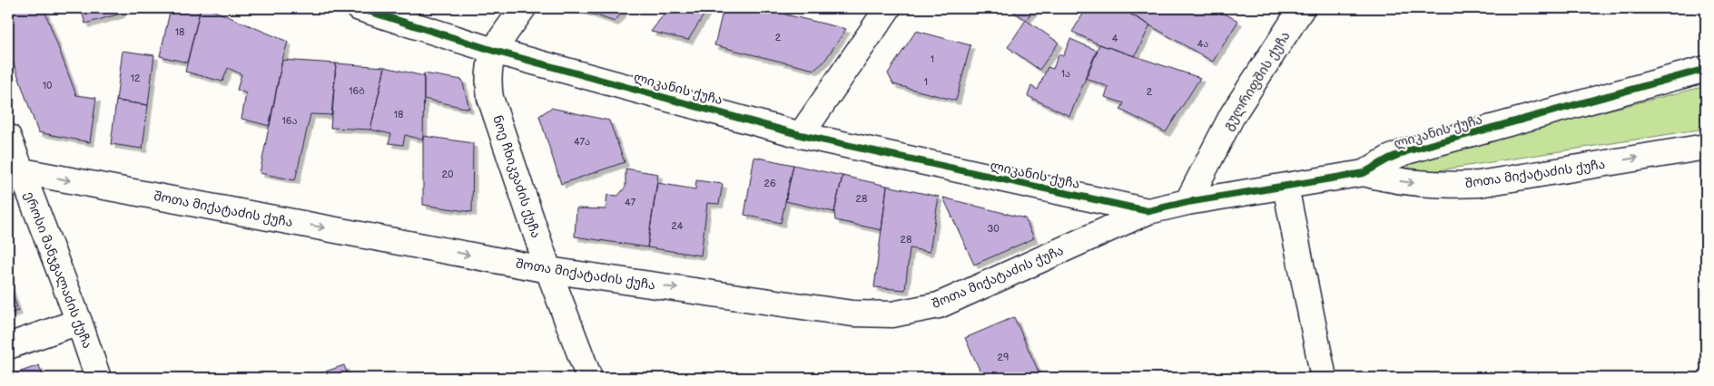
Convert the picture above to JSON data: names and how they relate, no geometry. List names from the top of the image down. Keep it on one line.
{"streets":{"street":["გულრიფშის ქუჩა","ლიკანის ქუჩა","შოთა მიქატაძის ქუჩა","ნოე ჩხიკვაძის ქუჩა","ეროსი მანჯგალაძის ქუჩა"]},"crossings":[["გულრიფშის ქუჩა","ლიკანის ქუჩა"],["ლიკანის ქუჩა","შოთა მიქატაძის ქუჩა"],["ლიკანის ქუჩა","ნოე ჩხიკვაძის ქუჩა"],["შოთა მიქატაძის ქუჩა","ნოე ჩხიკვაძის ქუჩა"],["შოთა მიქატაძის ქუჩა","ეროსი მანჯგალაძის ქუჩა"]],"one_way":["შოთა მიქატაძის ქუჩა"],"house_numbers":["18","2","4","4ა","1","1ა","12","1","10","16ბ","2","18","16ა","47ა","20","26","28","47","24","30","28","29"]}
